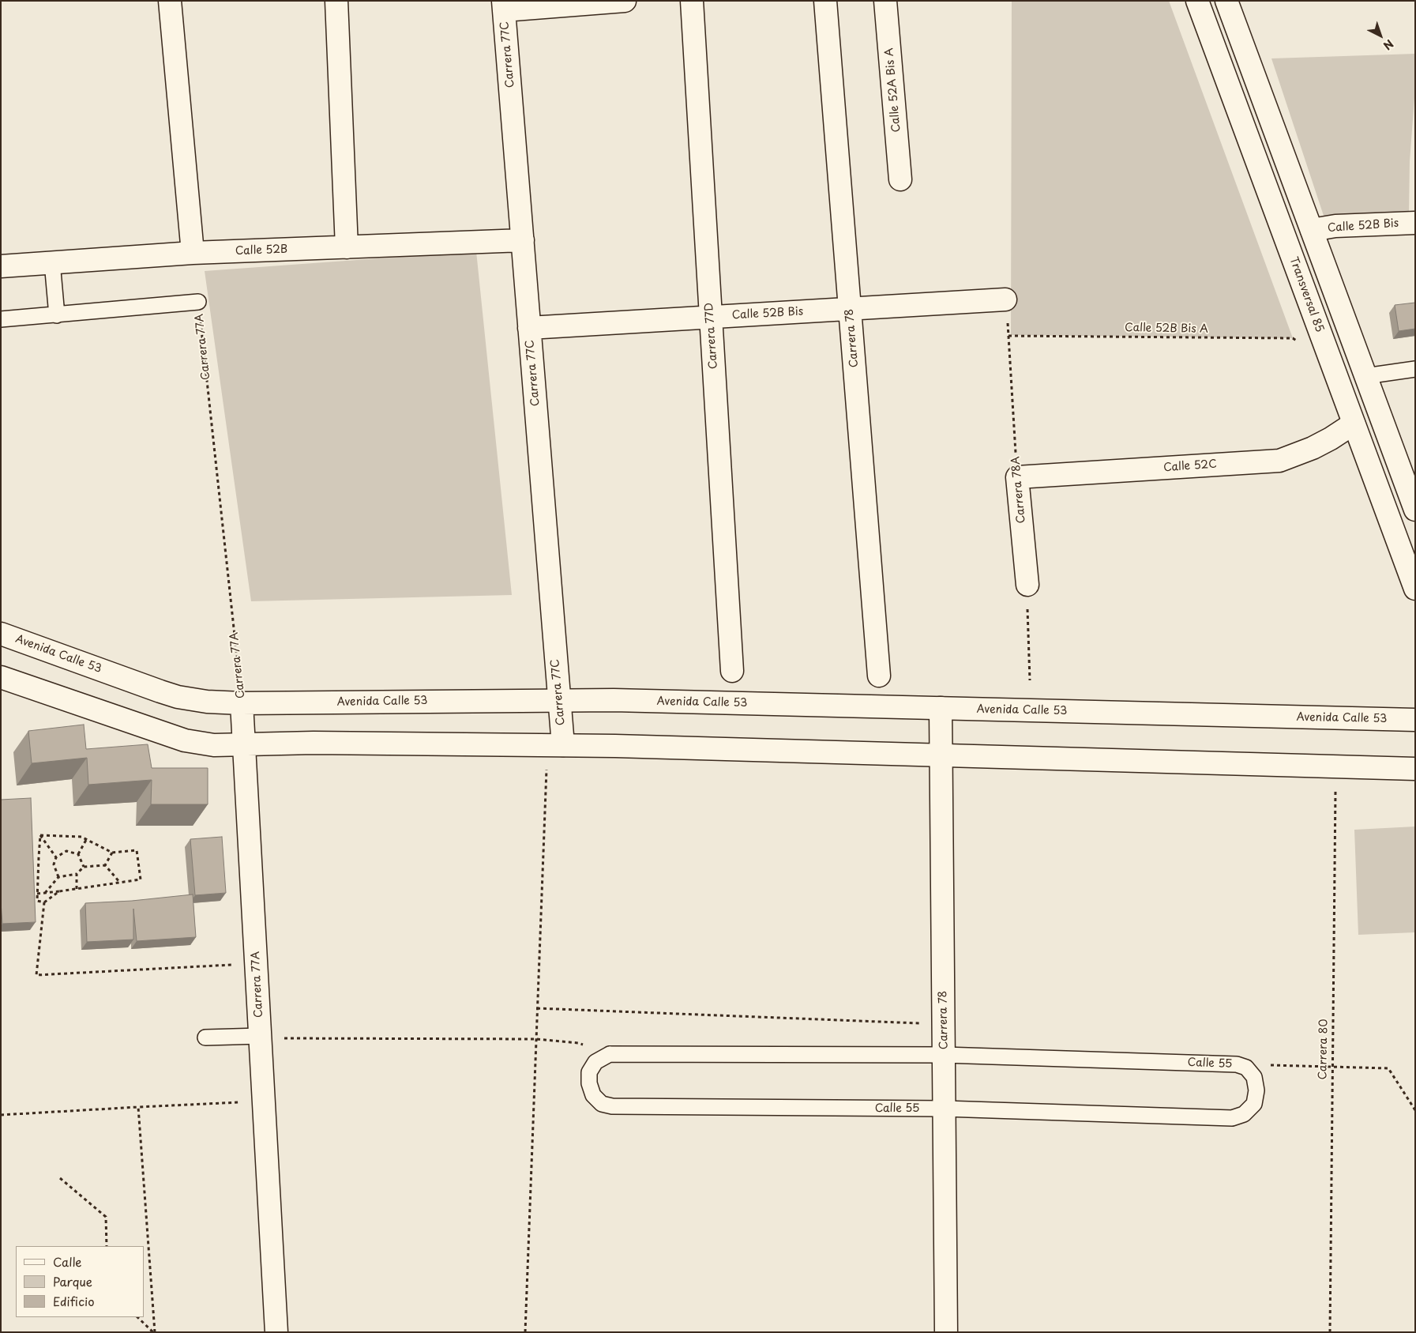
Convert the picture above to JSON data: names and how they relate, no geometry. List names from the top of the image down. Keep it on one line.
{"streets":{"street":["Carrera 77C","Calle 52A Bis A","Calle 52B Bis","Calle 52B","Transversal 85","Carrera 77D","Carrera 78","Carrera 77A","Calle 52C","Carrera 78A","Avenida Calle 53"],"lane":["Calle 55"],"path":["Calle 52B Bis A","Carrera 80"]},"crossings":[["Carrera 77C","Calle 52B Bis"],["Carrera 77C","Calle 52B"],["Carrera 77C","Avenida Calle 53"],["Calle 52B Bis","Carrera 77D"],["Calle 52B Bis","Carrera 78"],["Calle 52B Bis","Carrera 78A"],["Transversal 85","Calle 52B Bis A"],["Transversal 85","Calle 52C"],["Calle 52B Bis A","Carrera 78A"],["Carrera 78","Avenida Calle 53"],["Carrera 78","Calle 55"],["Carrera 77A","Avenida Calle 53"],["Calle 52C","Carrera 78A"]],"legend":["Calle","Parque","Edificio"],"north":"bottom right"}
